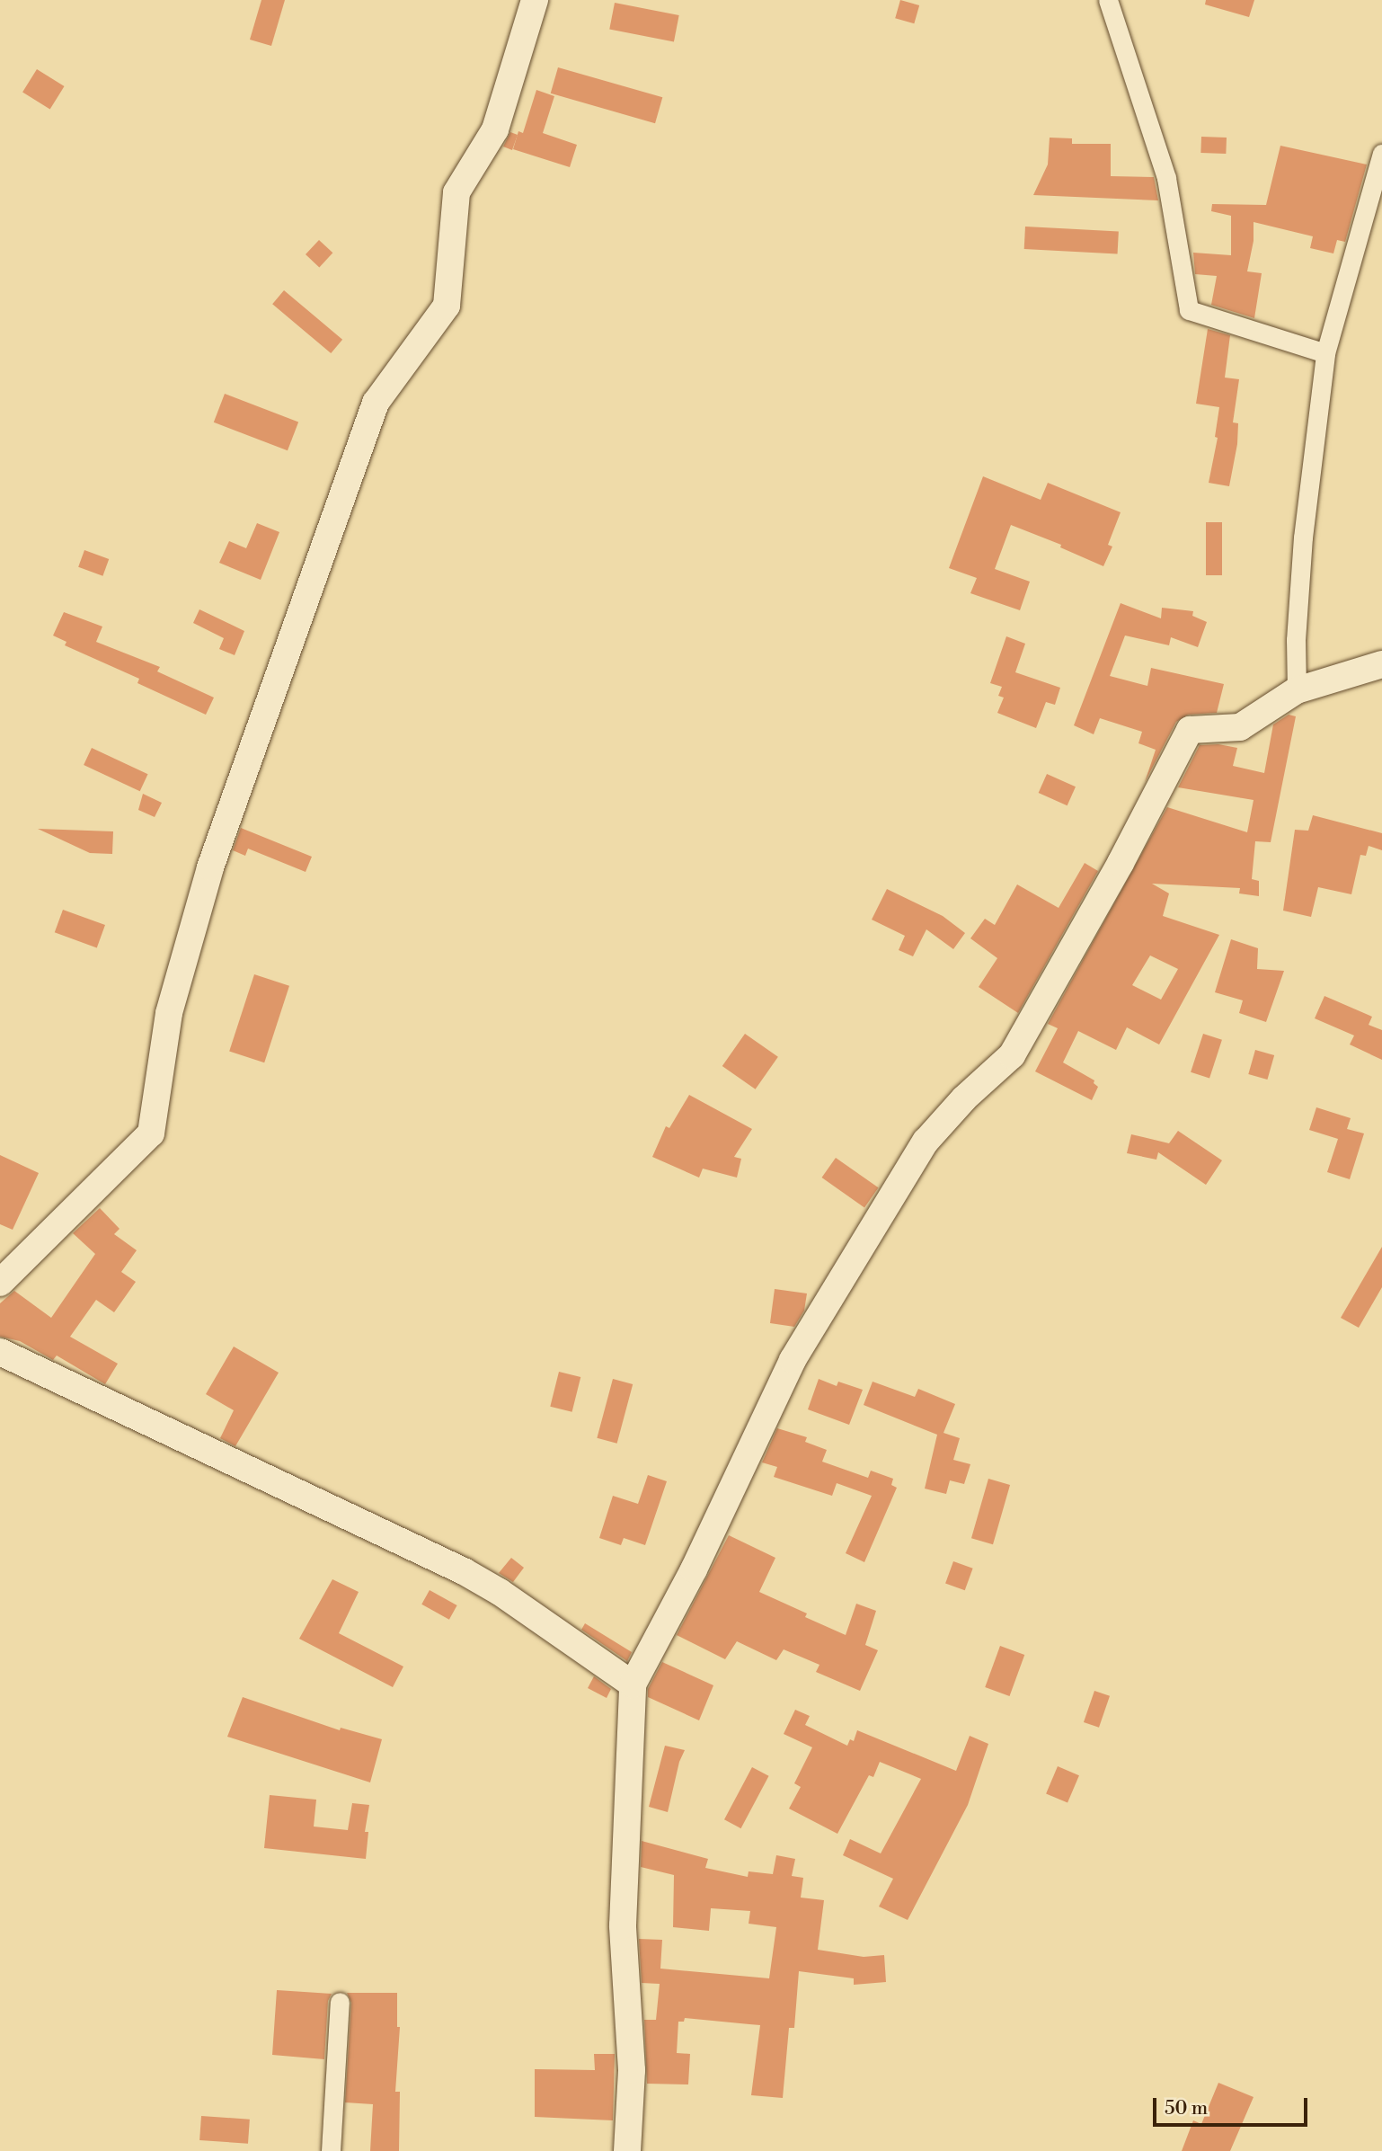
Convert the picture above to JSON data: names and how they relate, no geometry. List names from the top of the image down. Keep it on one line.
{"scale_bar":"50 m"}
